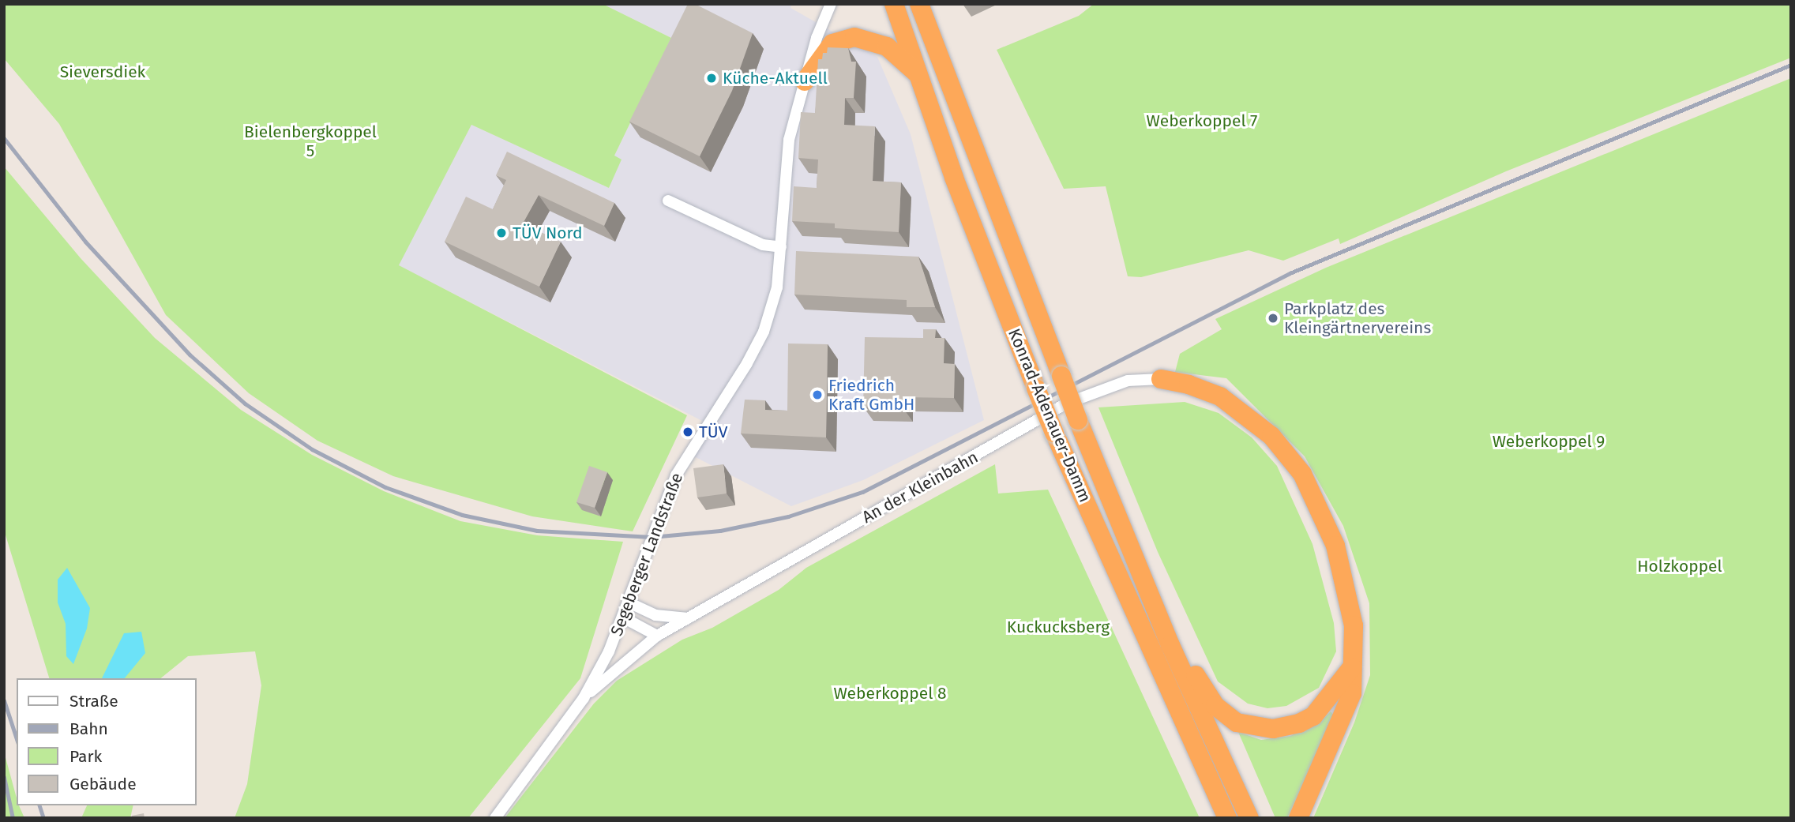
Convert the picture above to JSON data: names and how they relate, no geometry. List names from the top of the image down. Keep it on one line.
{"streets":{"highway":["Konrad-Adenauer-Damm"],"street":["An der Kleinbahn","Segeberger Landstraße"]},"crossings":[["An der Kleinbahn","Segeberger Landstraße"]],"parks":["Sieversdiek","Weberkoppel 7","Bielenbergkoppel 5","Weberkoppel 9","Holzkoppel","Kuckucksberg","Weberkoppel 8"],"places":["Küche-Aktuell","TÜV Nord","Parkplatz des Kleingärtnervereins","Friedrich Kraft GmbH","TÜV"],"legend":["Straße","Bahn","Park","Gebäude"]}
